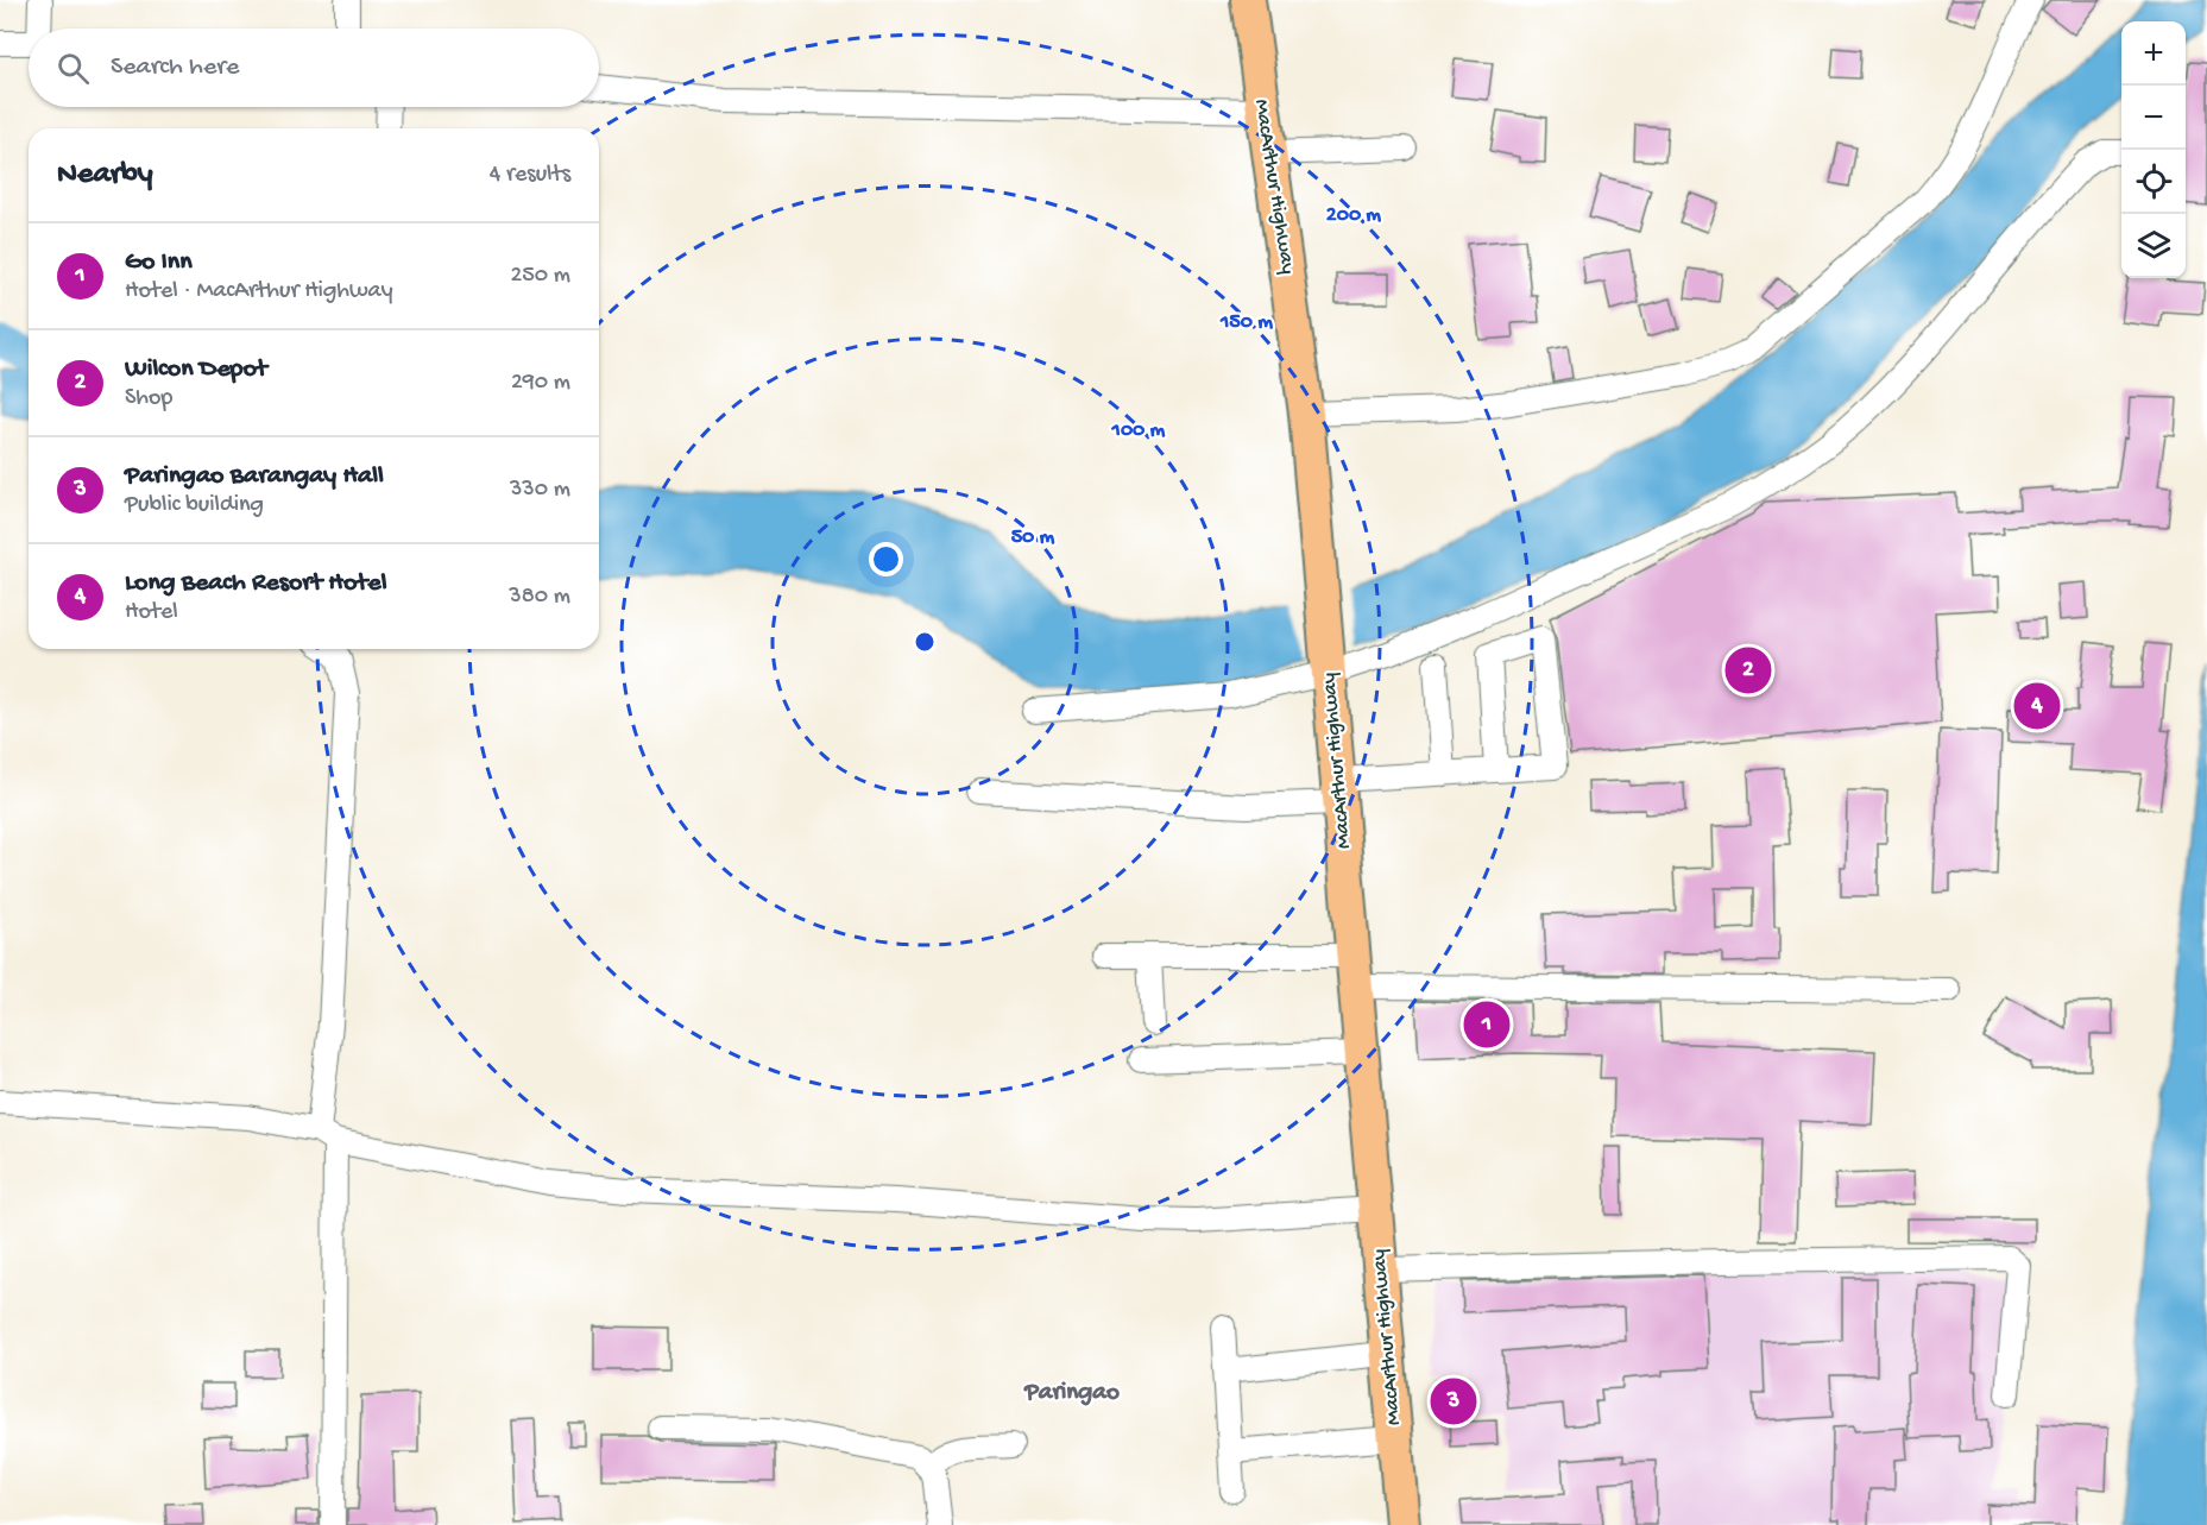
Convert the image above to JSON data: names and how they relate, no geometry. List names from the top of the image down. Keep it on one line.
{"streets":{"highway":["MacArthur Highway"]},"districts":["Paringao"],"page":{"map_buttons":["+","−"],"search":"Search here","heading":["Nearby","4 results"],"list":[{"mark":"1","name":"Go Inn","note":"Hotel · MacArthur Highway","value":"250 m"},{"mark":"2","name":"Wilcon Depot","note":"Shop","value":"290 m"},{"mark":"3","name":"Paringao Barangay Hall","note":"Public building","value":"330 m"},{"mark":"4","name":"Long Beach Resort Hotel","note":"Hotel","value":"380 m"}],"pins":["2","4","1","3"]},"rings":["200 m","150 m","100 m","50 m"]}
